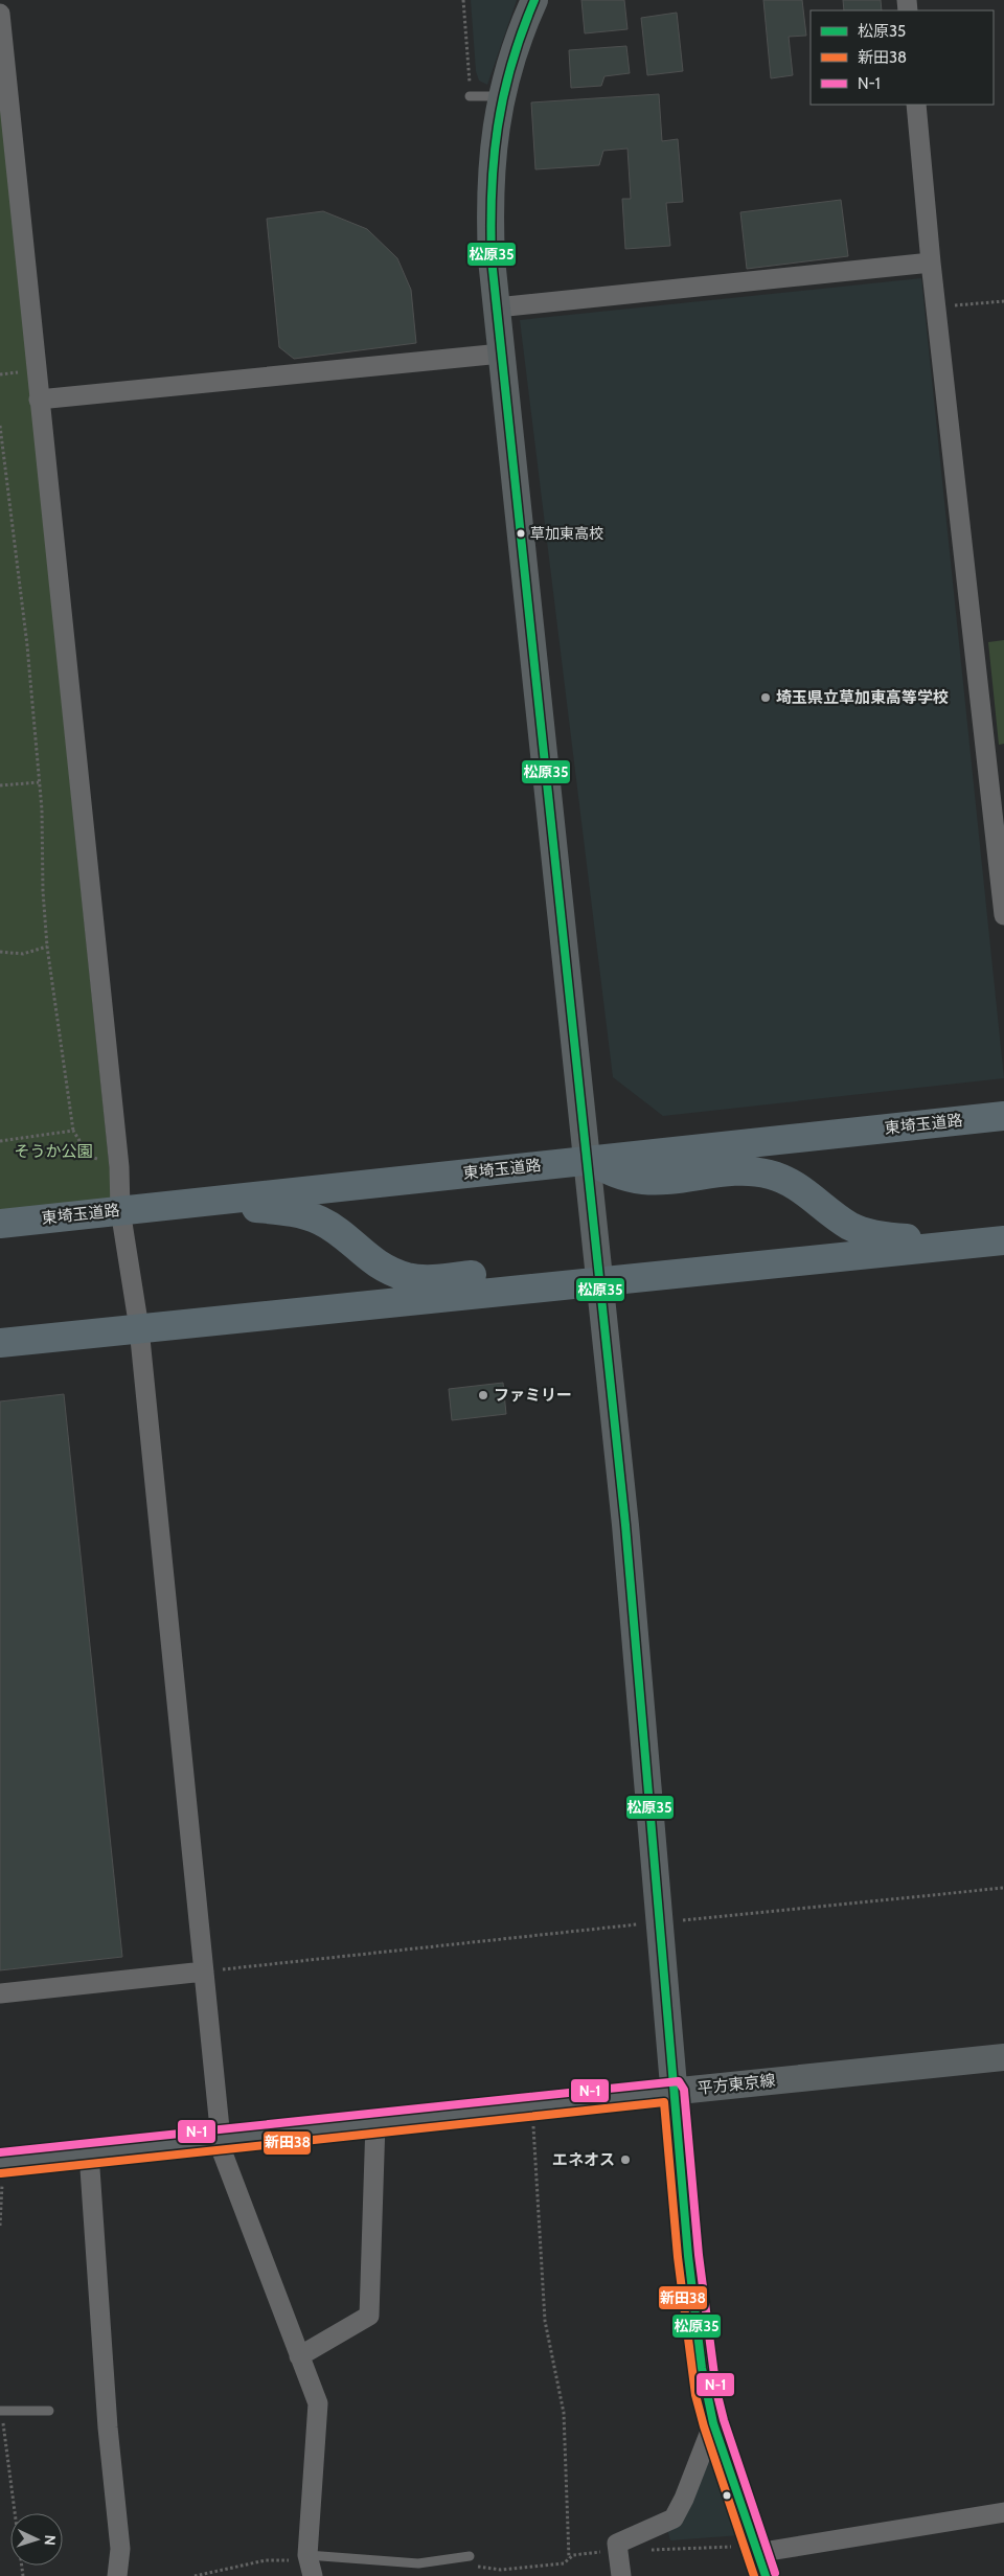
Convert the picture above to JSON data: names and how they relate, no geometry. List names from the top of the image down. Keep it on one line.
{"streets":{"highway":["東埼玉道路"],"main road":["平方東京線"]},"parks":["そうか公園"],"places":["草加東高校","埼玉県立草加東高等学校","ファミリー","エネオス"],"lines":["transit line 松原35","transit line N-1","transit line 新田38"],"legend":["松原35","新田38","N-1"],"north":"right"}
